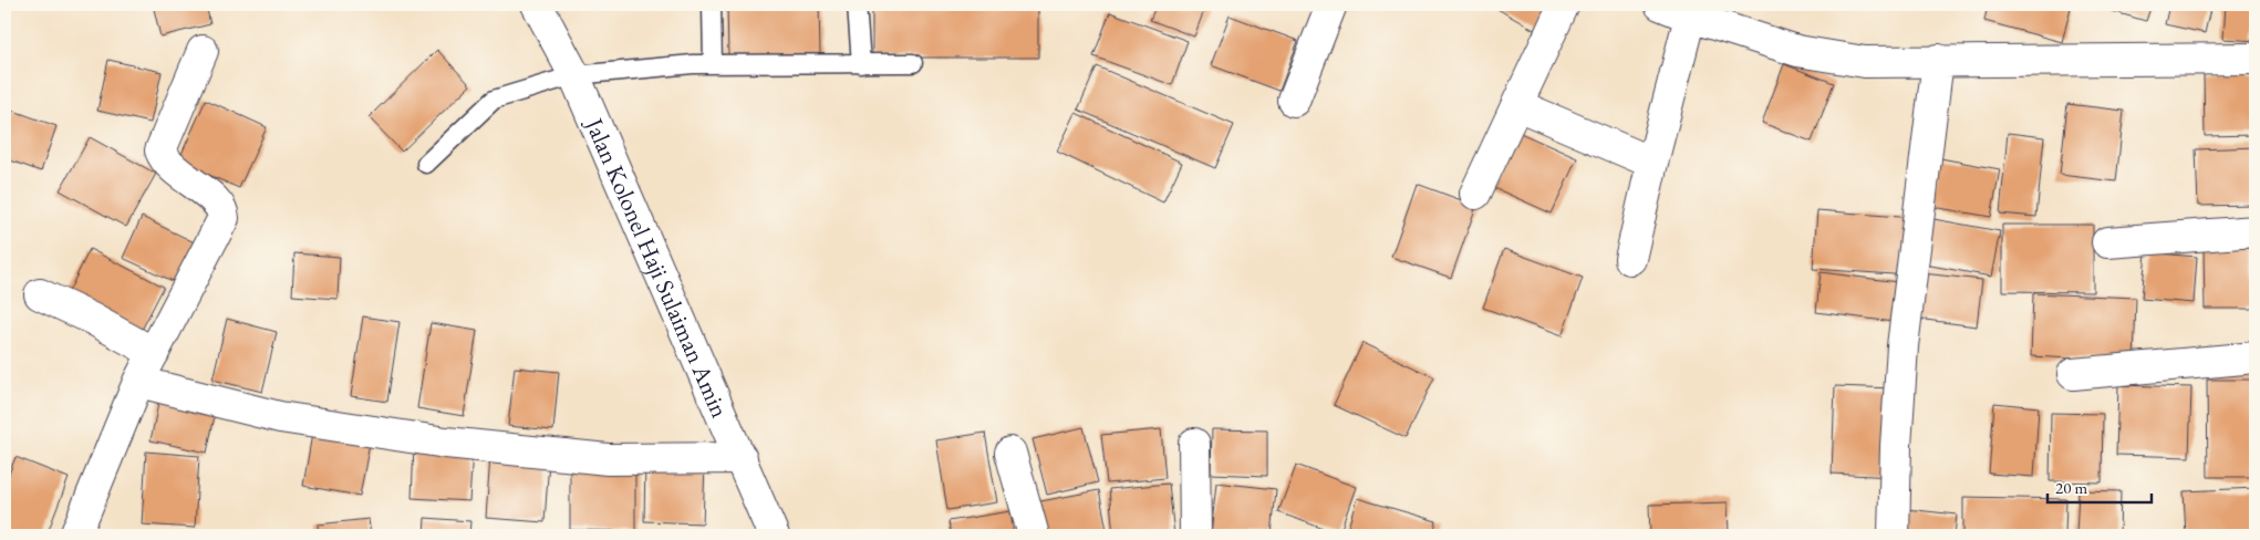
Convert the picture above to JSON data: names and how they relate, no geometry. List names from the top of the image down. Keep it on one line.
{"streets":{"street":["Jalan Kolonel Haji Sulaiman Amin"]},"scale_bar":"20 m"}
